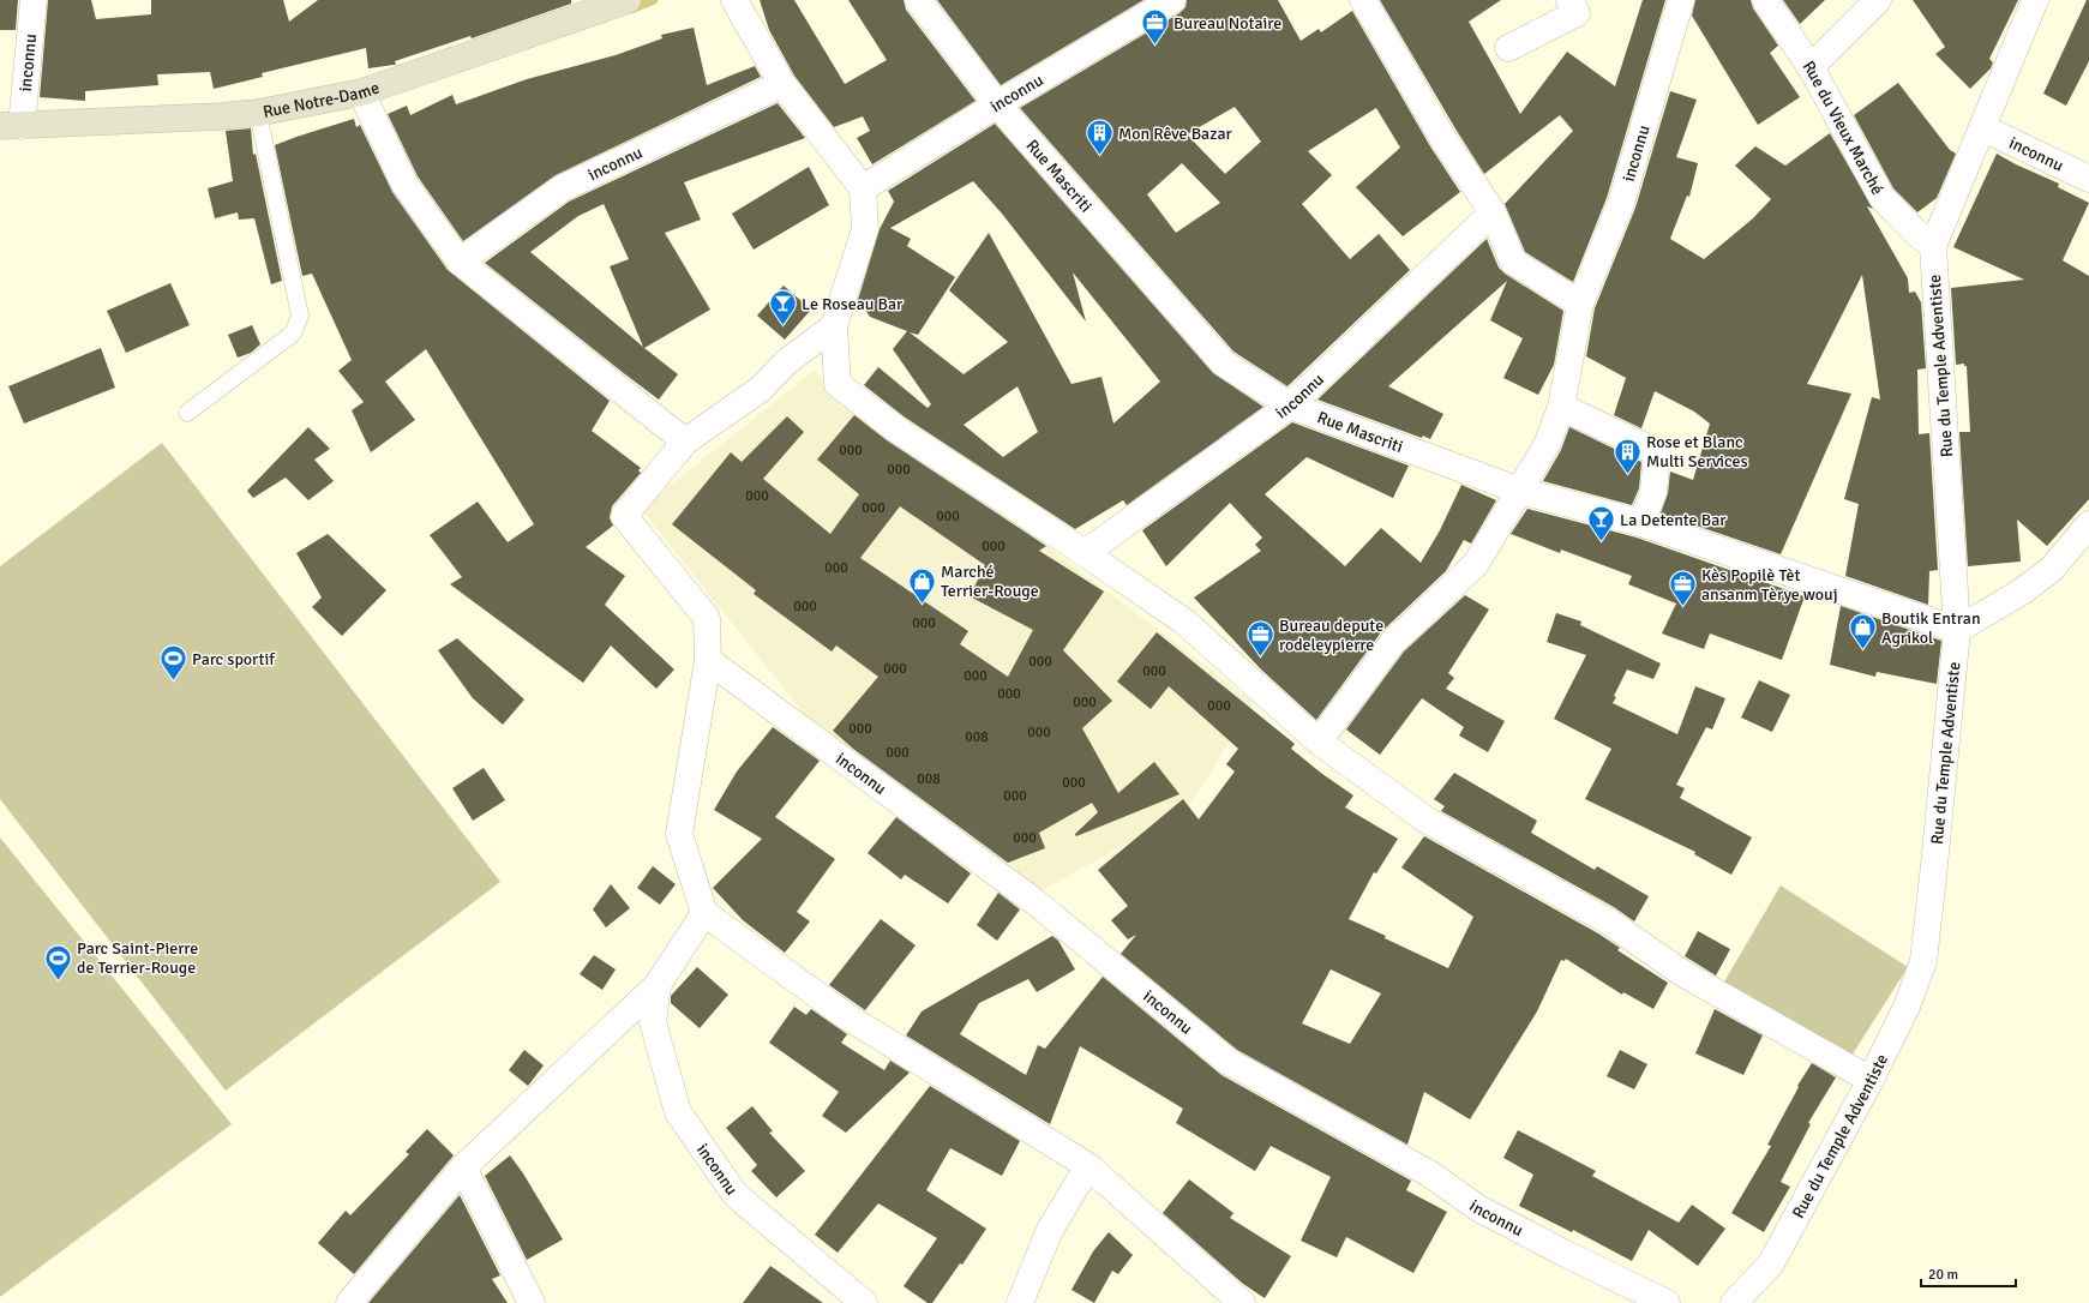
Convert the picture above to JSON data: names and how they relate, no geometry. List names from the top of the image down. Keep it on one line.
{"streets":{"street":["inconnu","Rue Notre-Dame","Rue du Vieux Marché","Rue Mascriti","Rue du Temple Adventiste"]},"crossings":[["inconnu","Rue Notre-Dame"],["inconnu","Rue Mascriti"],["inconnu","Rue du Temple Adventiste"],["Rue du Vieux Marché","Rue du Temple Adventiste"],["Rue Mascriti","Rue du Temple Adventiste"]],"places":{"office":["Bureau Notaire","Kès Popilè Tèt ansanm Tèrye wouj","Bureau depute rodeleypierre"],"building":["Mon Rêve Bazar","Rose et Blanc Multi Services"],"bar":["Le Roseau Bar","La Detente Bar"],"shop":["Marché Terrier-Rouge","Boutik Entran Agrikol"],"sports":["Parc sportif","Parc Saint-Pierre de Terrier-Rouge"]},"house_numbers":["000","000","000","000","000","000","000","000","000","000","000","000","000","000","000","000","000","000","008","000","008","000","000","000"],"scale_bar":"20 m"}
